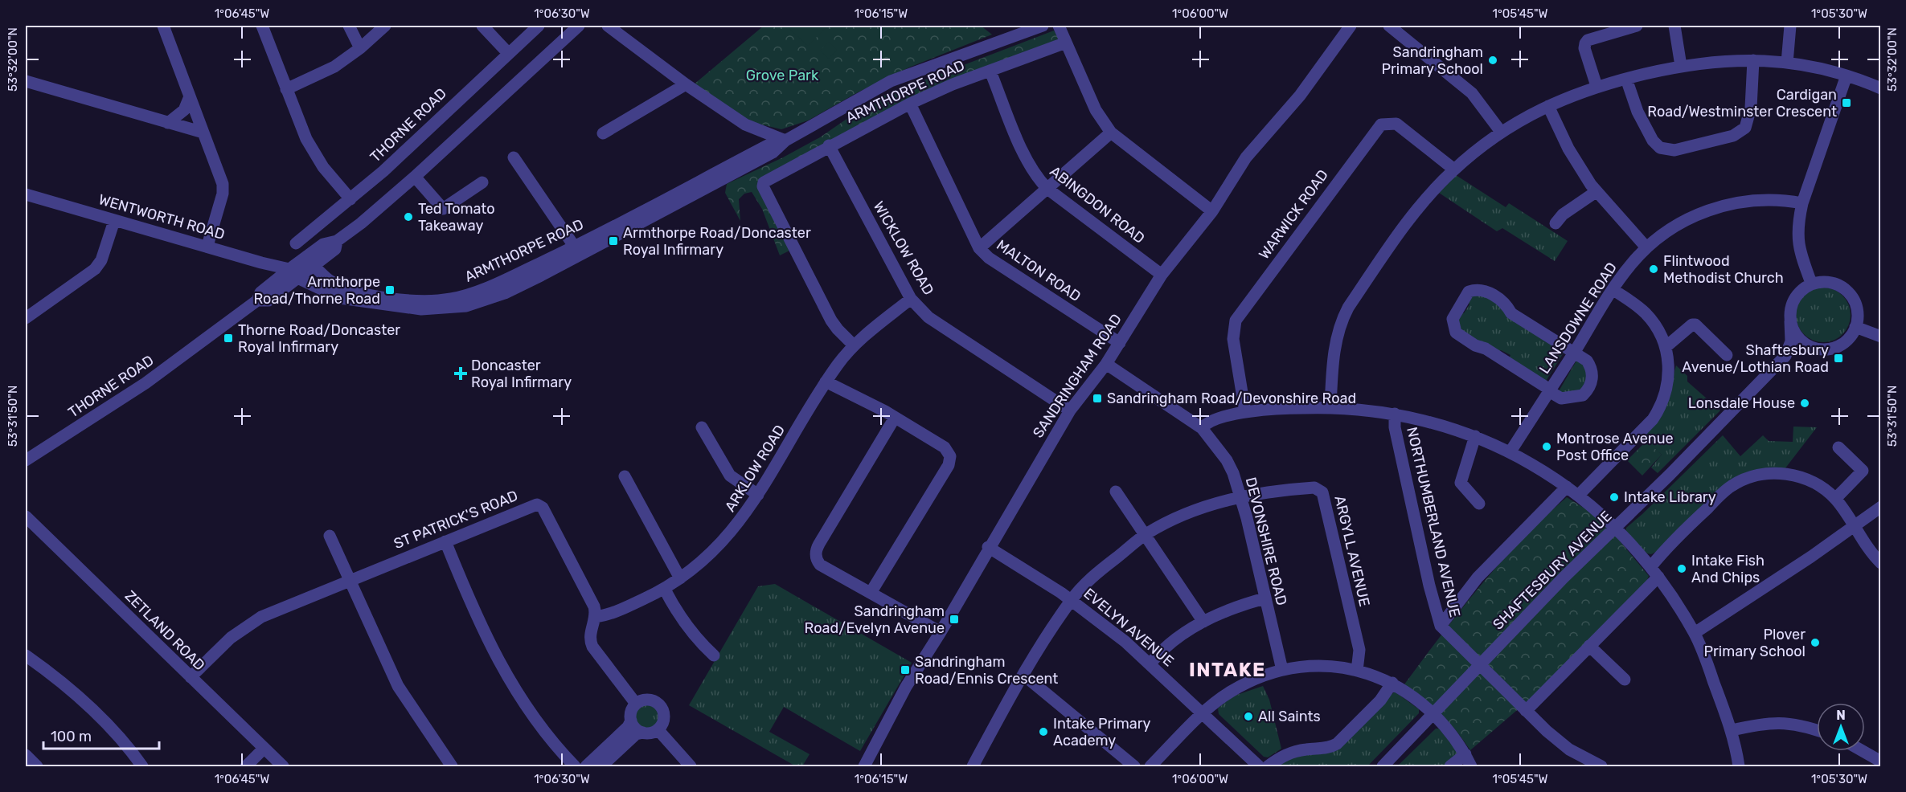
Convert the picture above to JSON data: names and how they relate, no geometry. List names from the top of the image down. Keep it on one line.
{"streets":{"street":["ARMTHORPE ROAD","THORNE ROAD","ABINGDON ROAD","WARWICK ROAD","WENTWORTH ROAD","WICKLOW ROAD","MALTON ROAD","LANSDOWNE ROAD","SANDRINGHAM ROAD","ARKLOW ROAD","ST PATRICK'S ROAD","NORTHUMBERLAND AVENUE","DEVONSHIRE ROAD","ARGYLL AVENUE","SHAFTESBURY AVENUE","EVELYN AVENUE","ZETLAND ROAD"]},"crossings":[["ARMTHORPE ROAD","THORNE ROAD"],["ARMTHORPE ROAD","ABINGDON ROAD"],["ARMTHORPE ROAD","WENTWORTH ROAD"],["ARMTHORPE ROAD","WICKLOW ROAD"],["ARMTHORPE ROAD","MALTON ROAD"],["ARMTHORPE ROAD","ARKLOW ROAD"],["THORNE ROAD","WENTWORTH ROAD"],["ABINGDON ROAD","SANDRINGHAM ROAD"],["WICKLOW ROAD","SANDRINGHAM ROAD"],["WICKLOW ROAD","ARKLOW ROAD"],["MALTON ROAD","SANDRINGHAM ROAD"],["SANDRINGHAM ROAD","DEVONSHIRE ROAD"],["SANDRINGHAM ROAD","EVELYN AVENUE"],["ARKLOW ROAD","ST PATRICK'S ROAD"],["ST PATRICK'S ROAD","ZETLAND ROAD"],["NORTHUMBERLAND AVENUE","SHAFTESBURY AVENUE"],["DEVONSHIRE ROAD","ARGYLL AVENUE"],["ARGYLL AVENUE","EVELYN AVENUE"]],"districts":["INTAKE"],"parks":["Grove Park"],"places":{"other":["Sandringham Primary School","Ted Tomato Takeaway","Flintwood Methodist Church","Lonsdale House","Montrose Avenue Post Office","Intake Library","Intake Fish And Chips","Plover Primary School","All Saints","Intake Primary Academy"],"transit":["Cardigan Road/Westminster Crescent","Armthorpe Road/Doncaster Royal Infirmary","Armthorpe Road/Thorne Road","Thorne Road/Doncaster Royal Infirmary","Shaftesbury Avenue/Lothian Road","Sandringham Road/Devonshire Road","Sandringham Road/Evelyn Avenue","Sandringham Road/Ennis Crescent"],"health":["Doncaster Royal Infirmary"]},"scale_bar":"100 m","north":"top","coordinates":["1°06'45\"W","1°06'30\"W","1°06'15\"W","1°06'00\"W","1°05'45\"W","1°05'30\"W","53°32'00\"N","53°31'50\"N"]}
